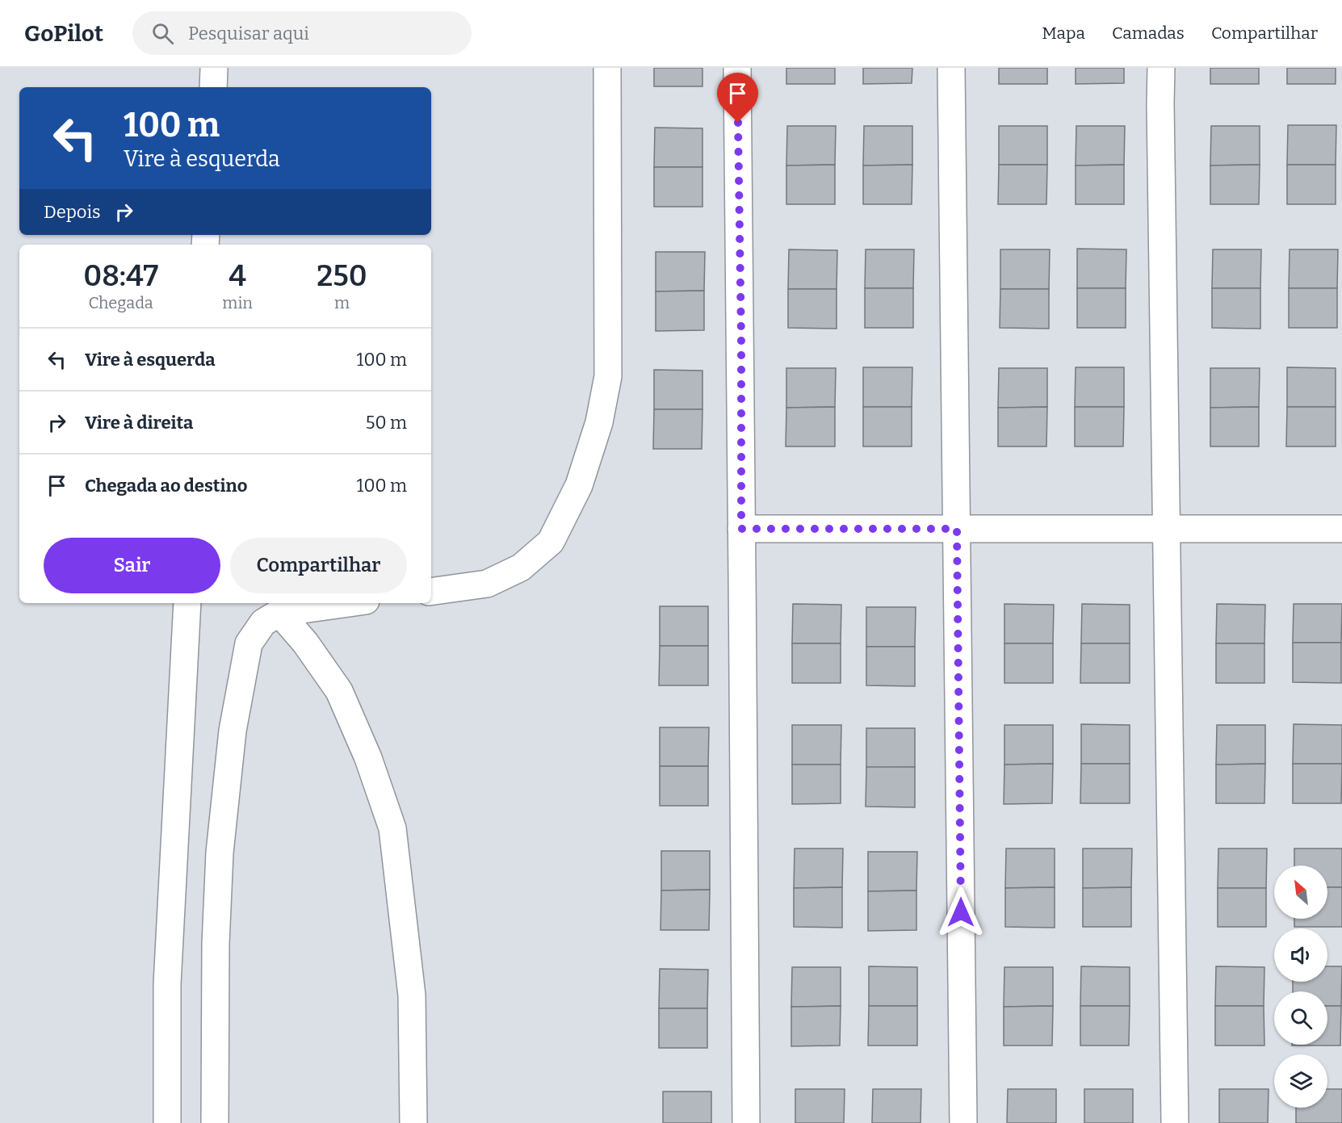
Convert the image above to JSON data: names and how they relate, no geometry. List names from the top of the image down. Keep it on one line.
{"north":"top left","page":{"header":"GoPilot","search":"Pesquisar aqui","nav":["Mapa","Camadas","Compartilhar"],"turn":["100 m","Vire à esquerda"],"then":"Depois","eta":["08:47","Chegada","4","min","250","m"],"list":[{"name":"Vire à esquerda","value":"100 m"},{"name":"Vire à direita","value":"50 m"},{"name":"Chegada ao destino","value":"100 m"}],"buttons":["Sair","Compartilhar"]}}
